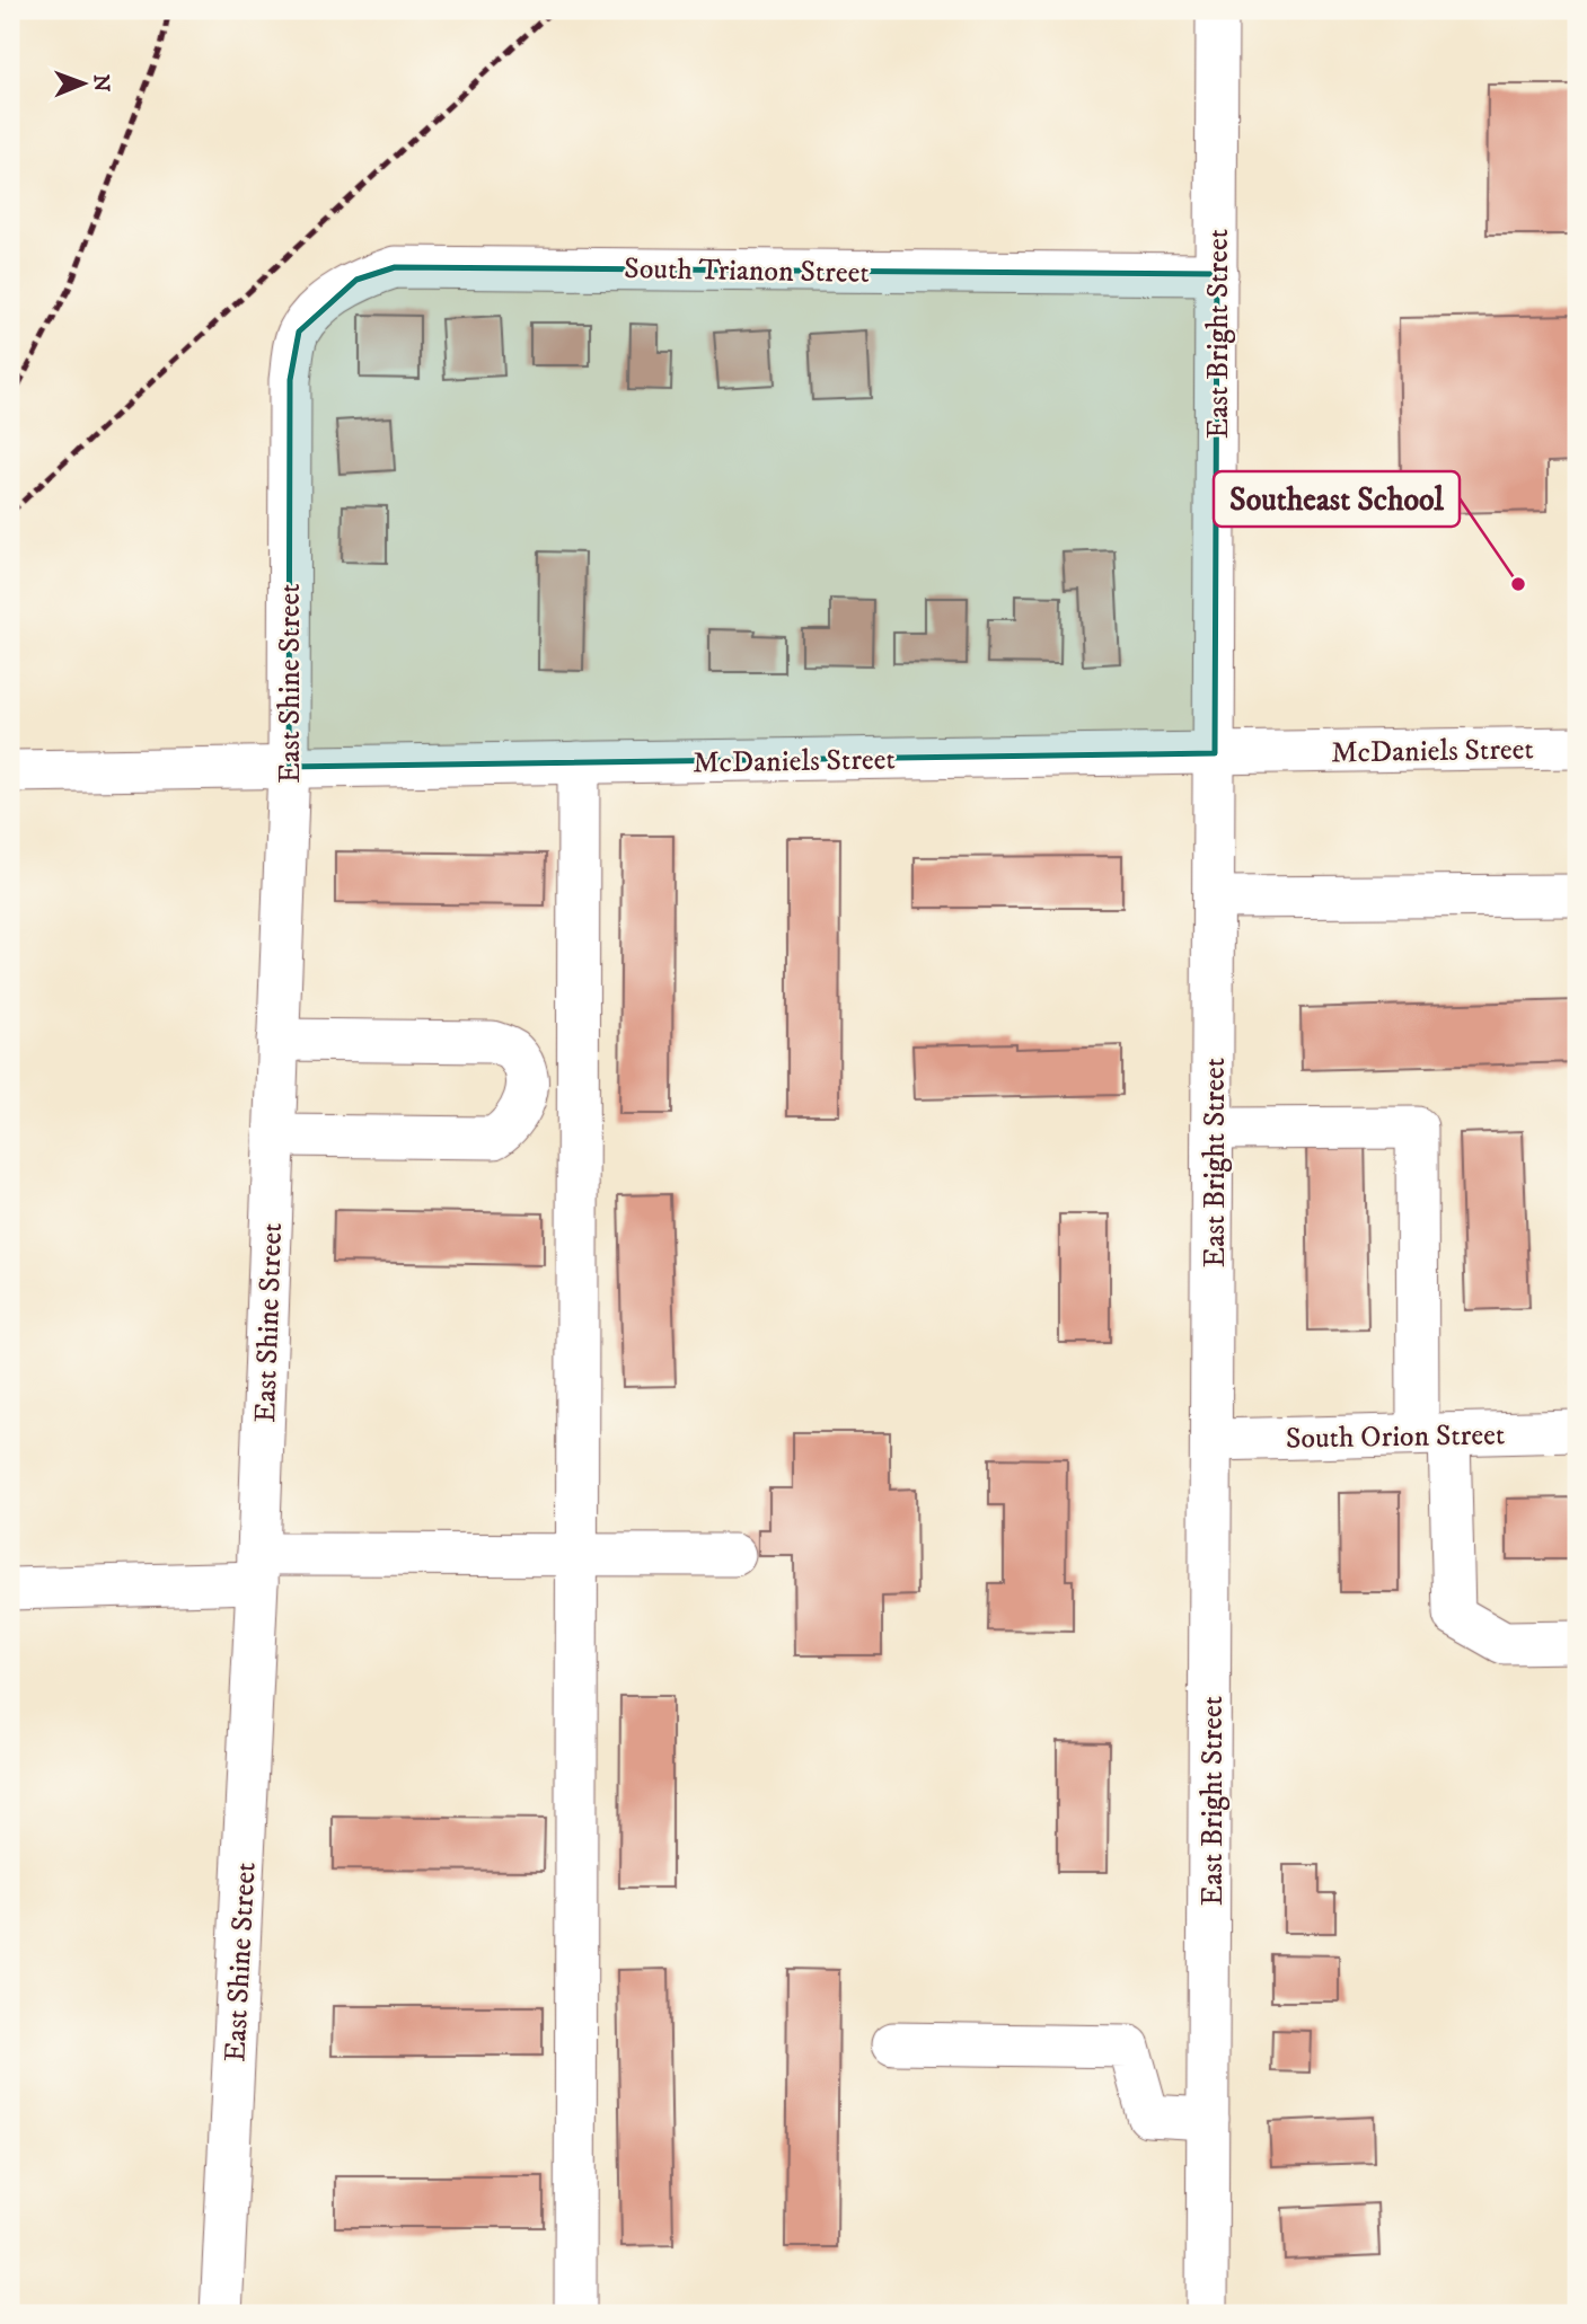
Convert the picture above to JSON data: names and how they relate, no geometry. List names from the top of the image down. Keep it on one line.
{"streets":{"street":["South Trianon Street","East Bright Street","East Shine Street","McDaniels Street","South Orion Street"]},"crossings":[["South Trianon Street","East Bright Street"],["South Trianon Street","East Shine Street"],["East Bright Street","McDaniels Street"],["East Bright Street","South Orion Street"],["East Shine Street","McDaniels Street"]],"places":["Southeast School"],"north":"right"}
